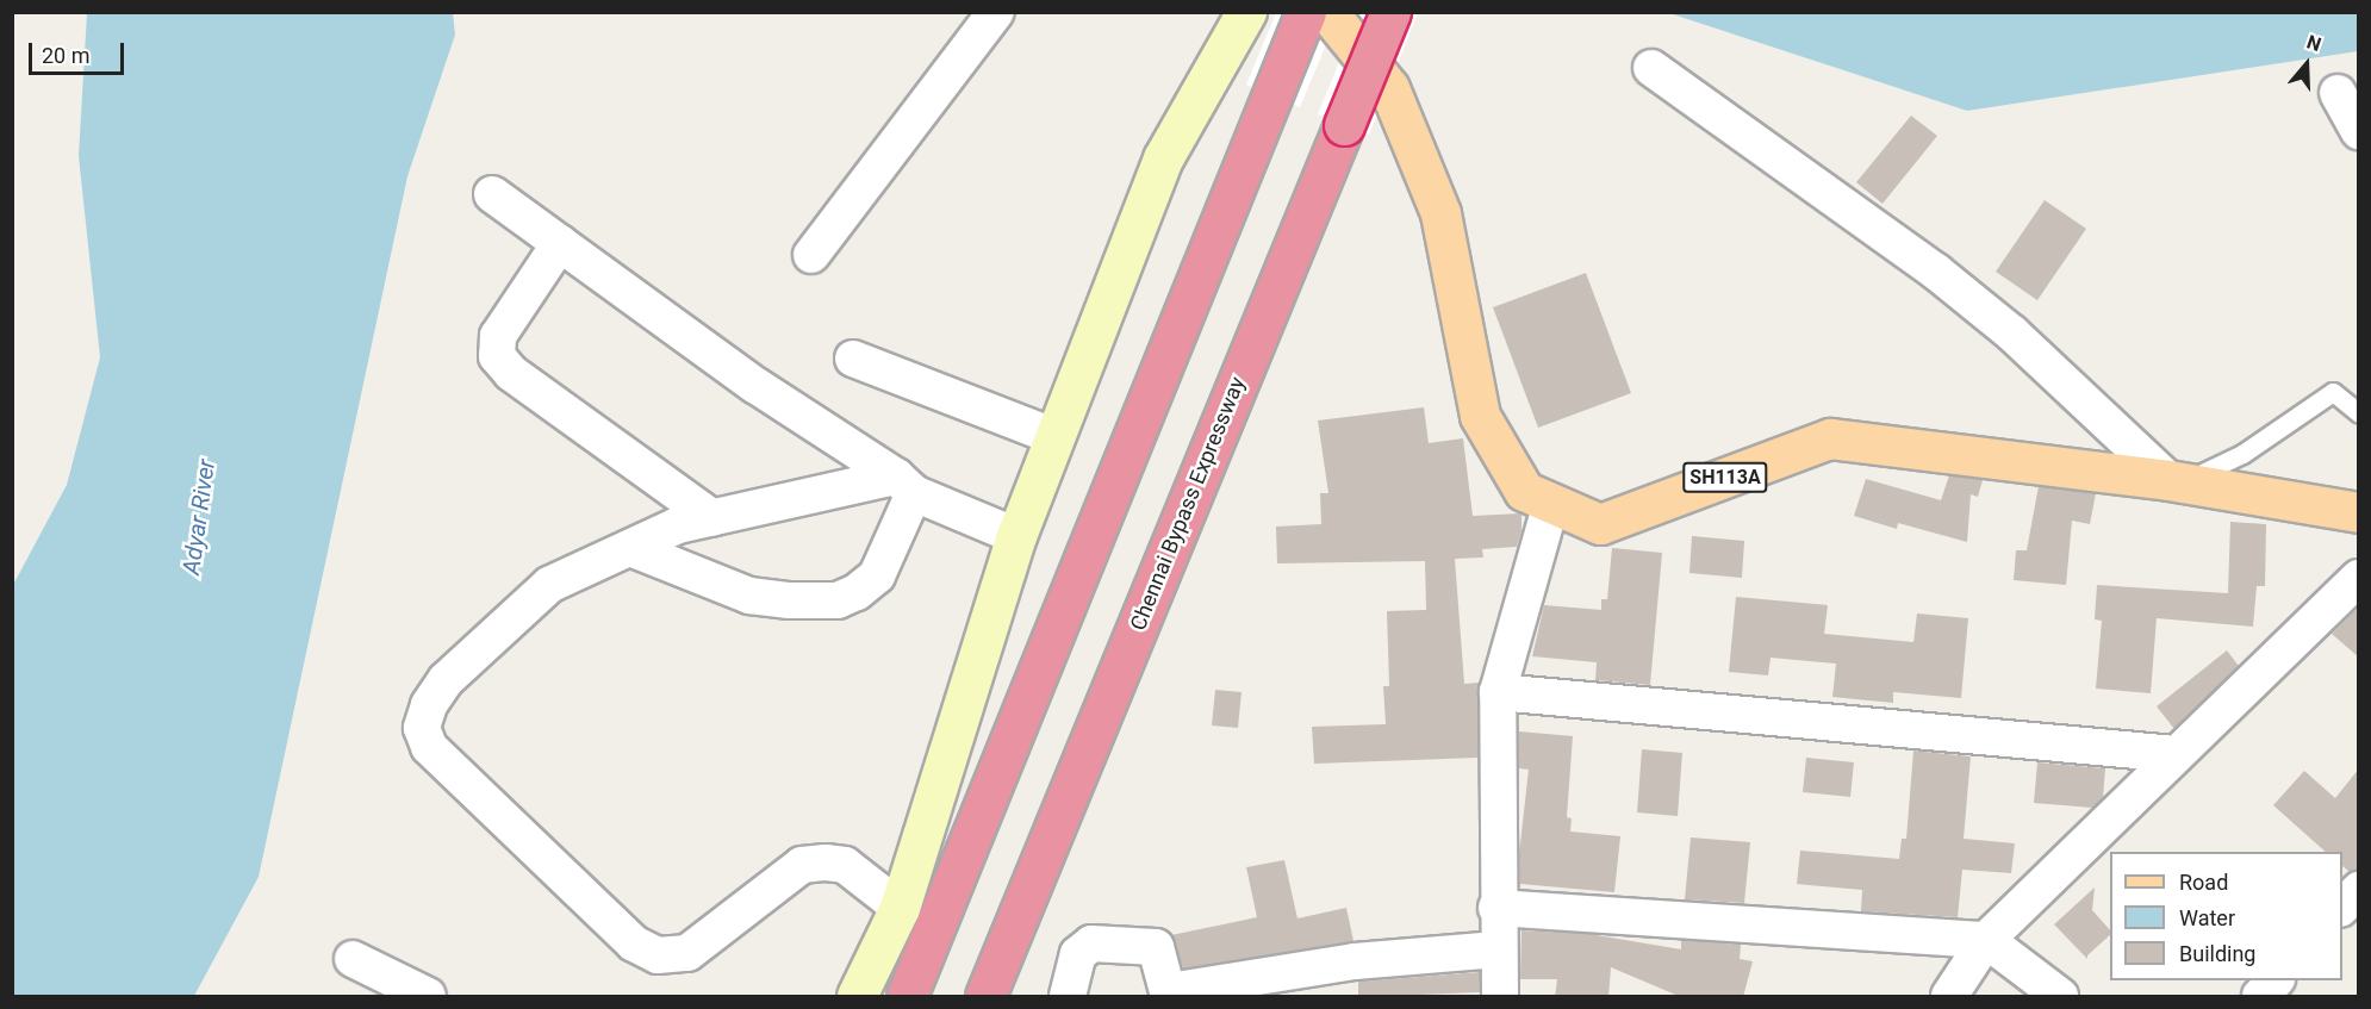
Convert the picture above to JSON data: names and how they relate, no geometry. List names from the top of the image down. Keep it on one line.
{"streets":{"highway":["Chennai Bypass Expressway"],"main road":["SH113A"]},"water":["Adyar River"],"legend":["Road","Water","Building"],"scale_bar":"20 m","north":"top"}
